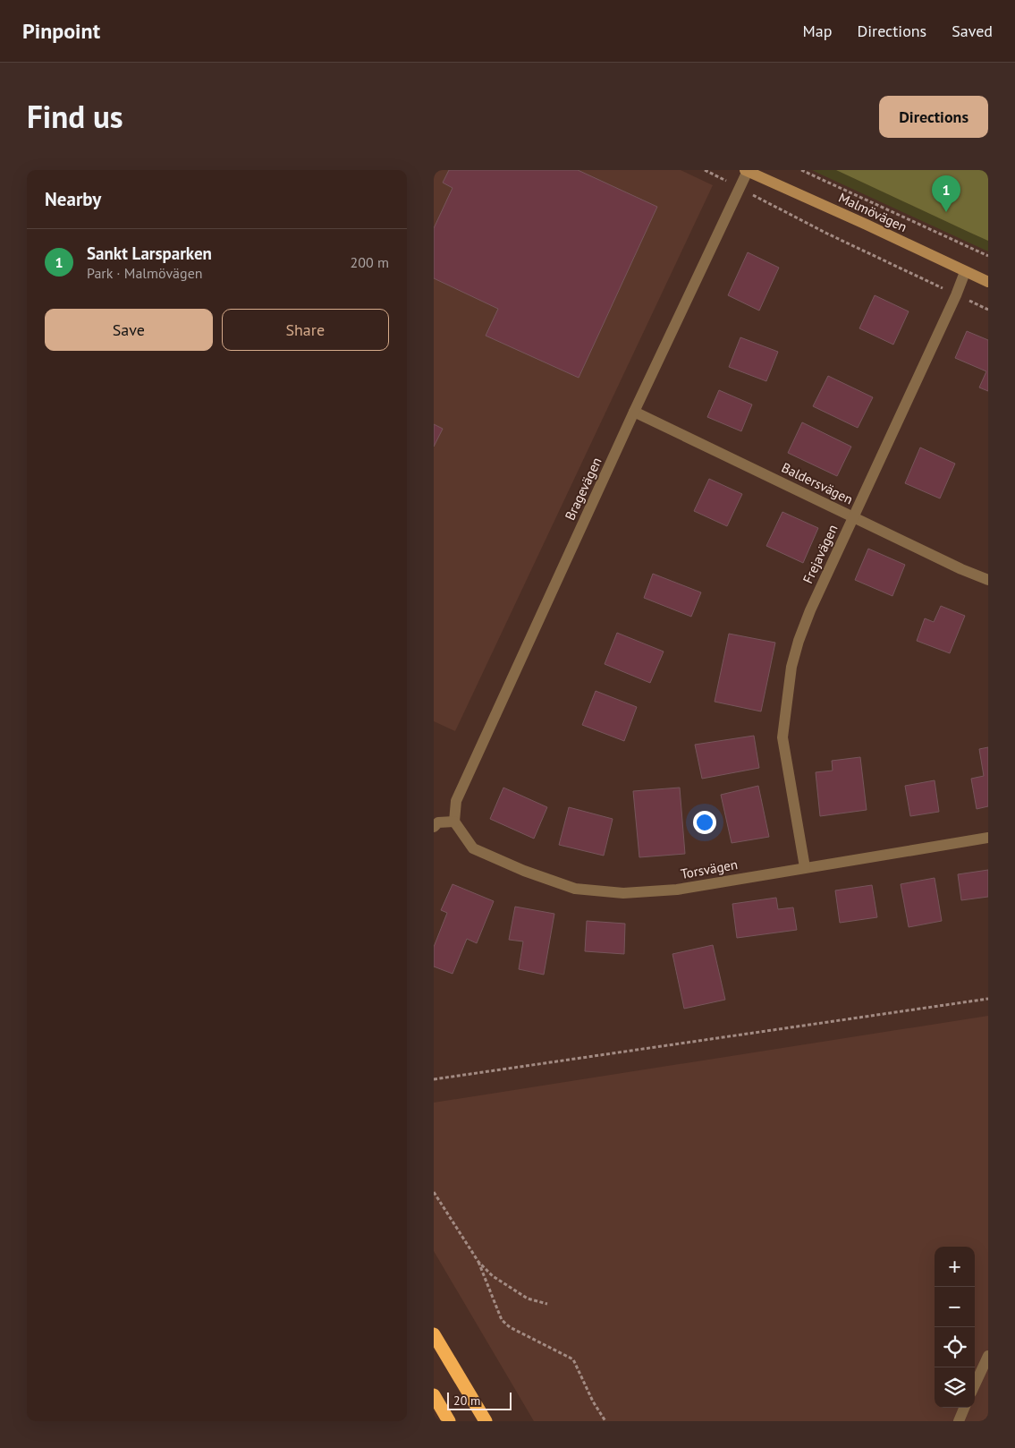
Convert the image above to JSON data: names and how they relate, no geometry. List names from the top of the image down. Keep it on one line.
{"streets":{"main road":["Malmövägen"],"street":["Baldersvägen","Bragevägen","Frejavägen","Torsvägen"]},"crossings":[["Malmövägen","Bragevägen"],["Malmövägen","Frejavägen"],["Baldersvägen","Bragevägen"],["Baldersvägen","Frejavägen"],["Bragevägen","Torsvägen"],["Frejavägen","Torsvägen"]],"scale_bar":"20 m","page":{"header":"Pinpoint","nav":["Map","Directions","Saved"],"title":"Find us","buttons":["Directions",["Save","Share"]],"heading":"Nearby","pins":"1","list":[{"mark":"1","name":"Sankt Larsparken","note":"Park · Malmövägen","value":"200 m"}],"map_buttons":["+","−"],"scale":"20 m"}}
